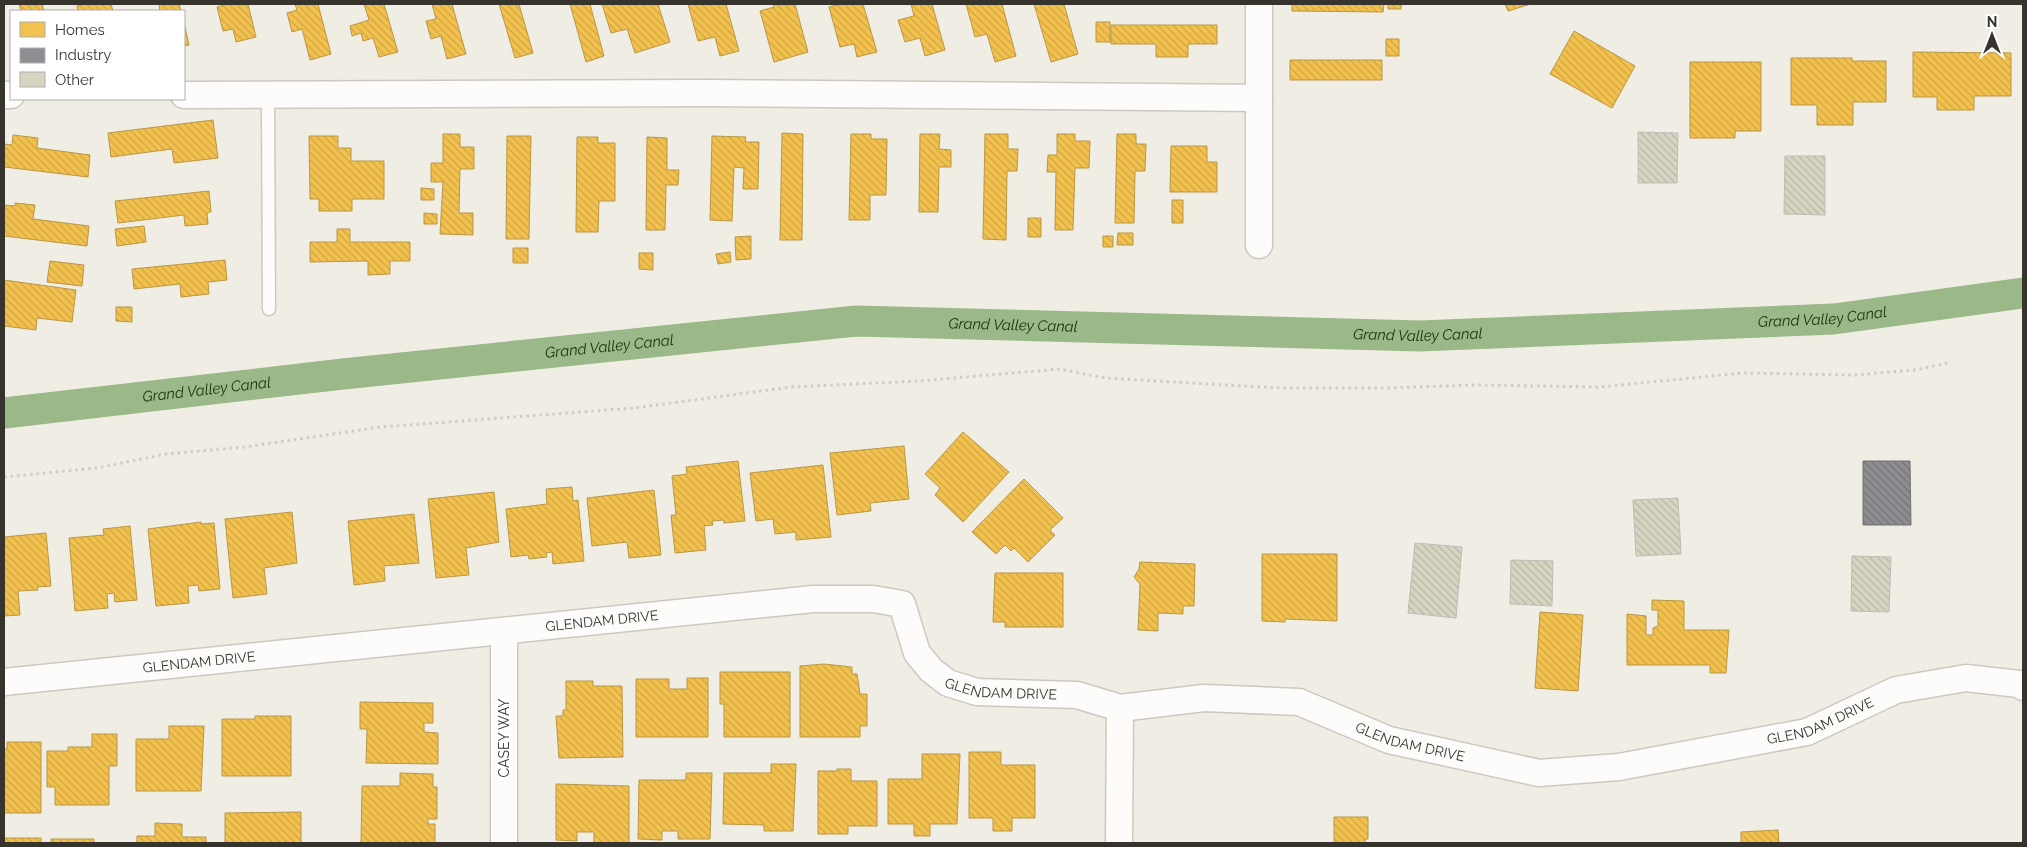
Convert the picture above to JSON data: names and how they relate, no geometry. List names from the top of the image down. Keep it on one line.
{"streets":{"street":["GLENDAM DRIVE","CASEY WAY"]},"crossings":[["GLENDAM DRIVE","CASEY WAY"]],"water":["Grand Valley Canal"],"legend":["Homes","Industry","Other"],"north":"top"}
